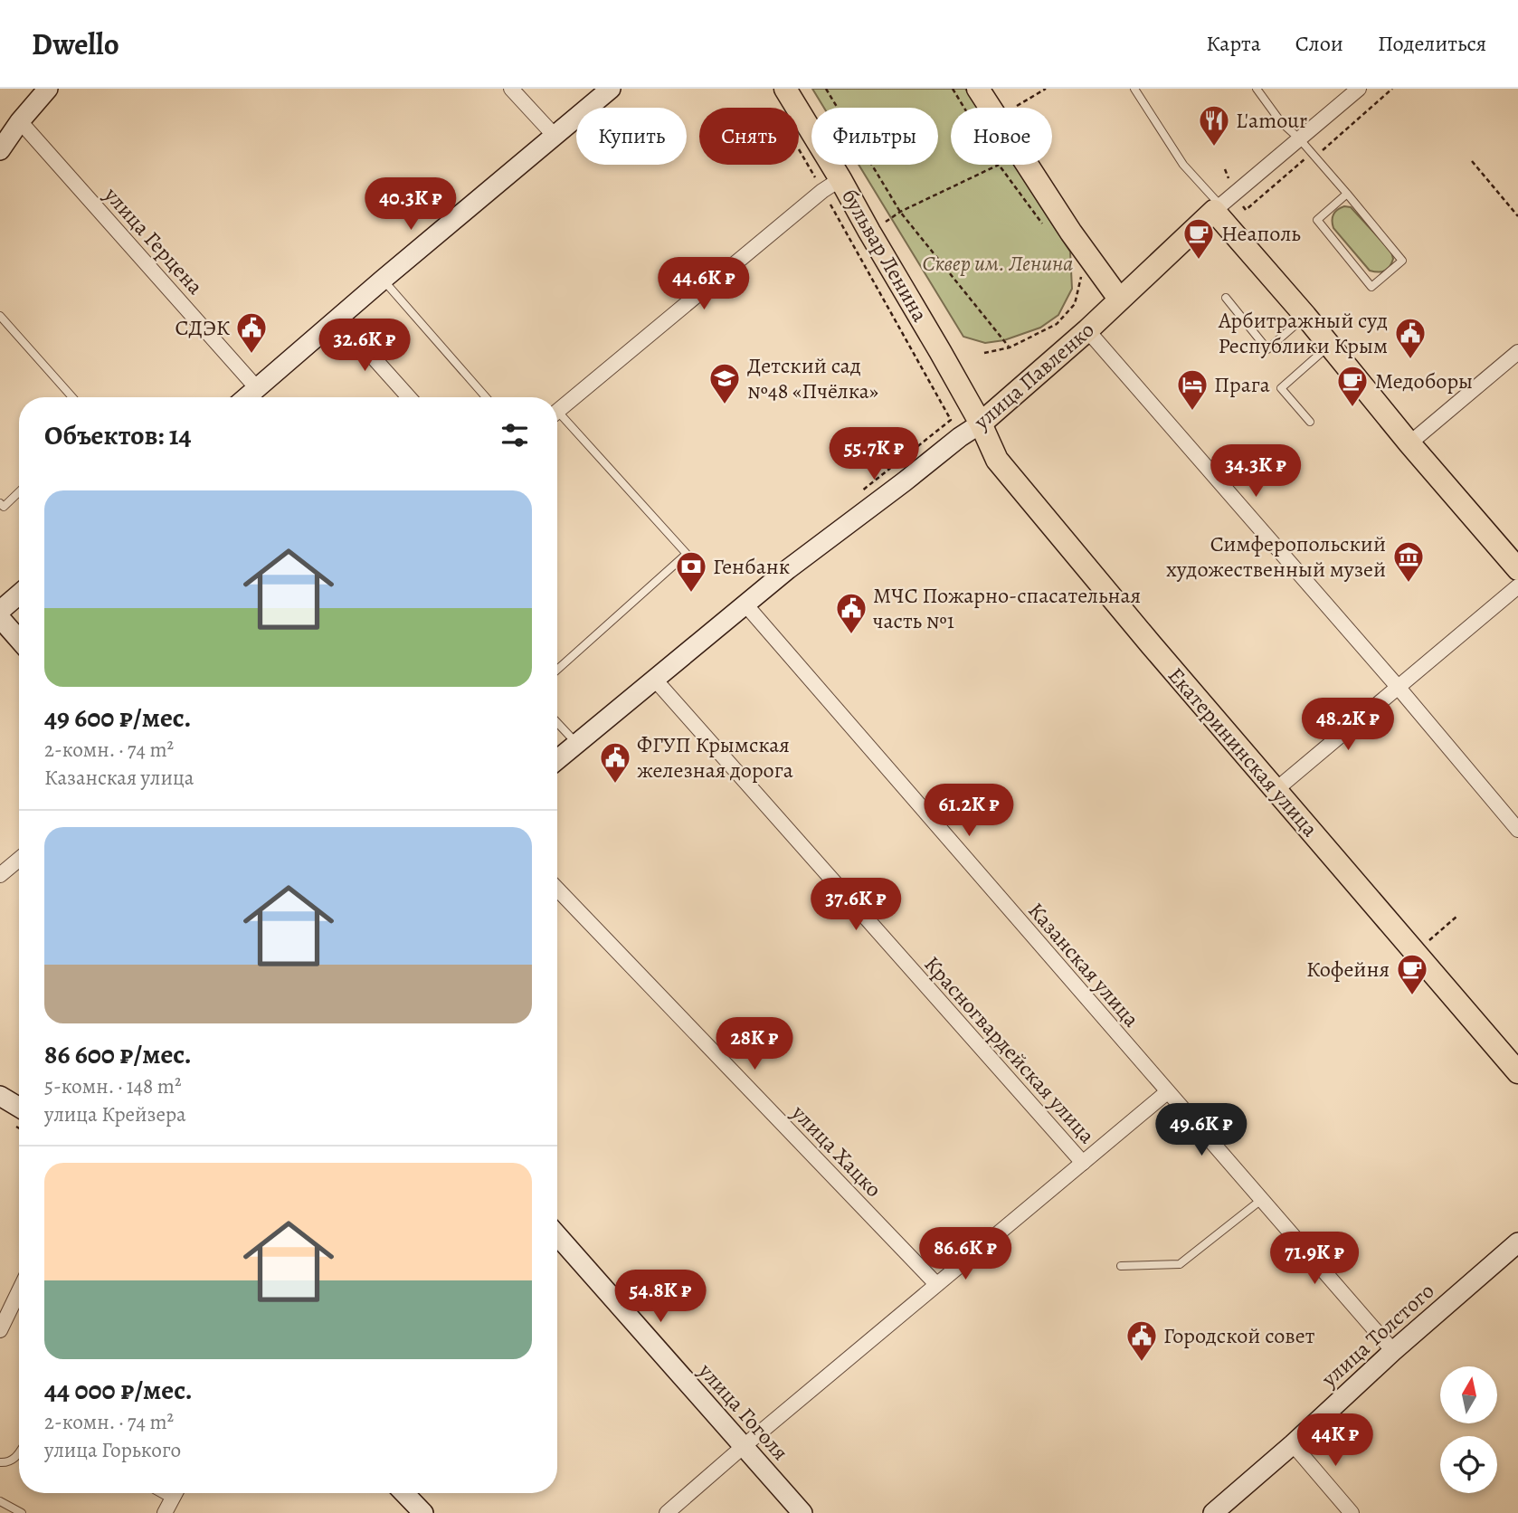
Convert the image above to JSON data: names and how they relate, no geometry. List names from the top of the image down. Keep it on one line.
{"streets":{"main road":["бульвар Ленина","улица Павленко","Екатерининская улица","улица Толстого","улица Гоголя"],"street":["улица Герцена","Казанская улица","Красногвардейская улица","улица Хацко"]},"crossings":[["бульвар Ленина","улица Павленко"],["бульвар Ленина","Екатерининская улица"],["улица Павленко","Екатерининская улица"],["улица Павленко","Казанская улица"],["улица Павленко","Красногвардейская улица"],["Казанская улица","улица Толстого"]],"parks":["Сквер им. Ленина"],"places":{"restaurant":["L'amour"],"cafe":["Неаполь","Медоборы","Кофейня"],"public building":["СДЭК","Арбитражный суд Республики Крым","МЧС Пожарно-спасательная часть №1","ФГУП Крымская железная дорога","Городской совет"],"school or university":["Детский сад №48 «Пчёлка»"],"hotel":["Прага"],"museum":["Симферопольский художественный музей"],"bank":["Генбанк"]},"north":"top","page":{"header":"Dwello","nav":["Карта","Слои","Поделиться"],"chip":["Купить","Снять","Фильтры","Новое"],"price":["40.3K ₽","44.6K ₽","32.6K ₽","55.7K ₽","34.3K ₽","48.2K ₽","61.2K ₽","37.6K ₽","28K ₽","49.6K ₽","86.6K ₽","71.9K ₽","54.8K ₽","44K ₽"],"heading":"Объектов: 14","list":[{"name":"49 600 ₽/мес.","note":"2-комн. · 74 m² · Казанская улица"},{"name":"86 600 ₽/мес.","note":"5-комн. · 148 m² · улица Крейзера"},{"name":"44 000 ₽/мес.","note":"2-комн. · 74 m² · улица Горького"}]}}
